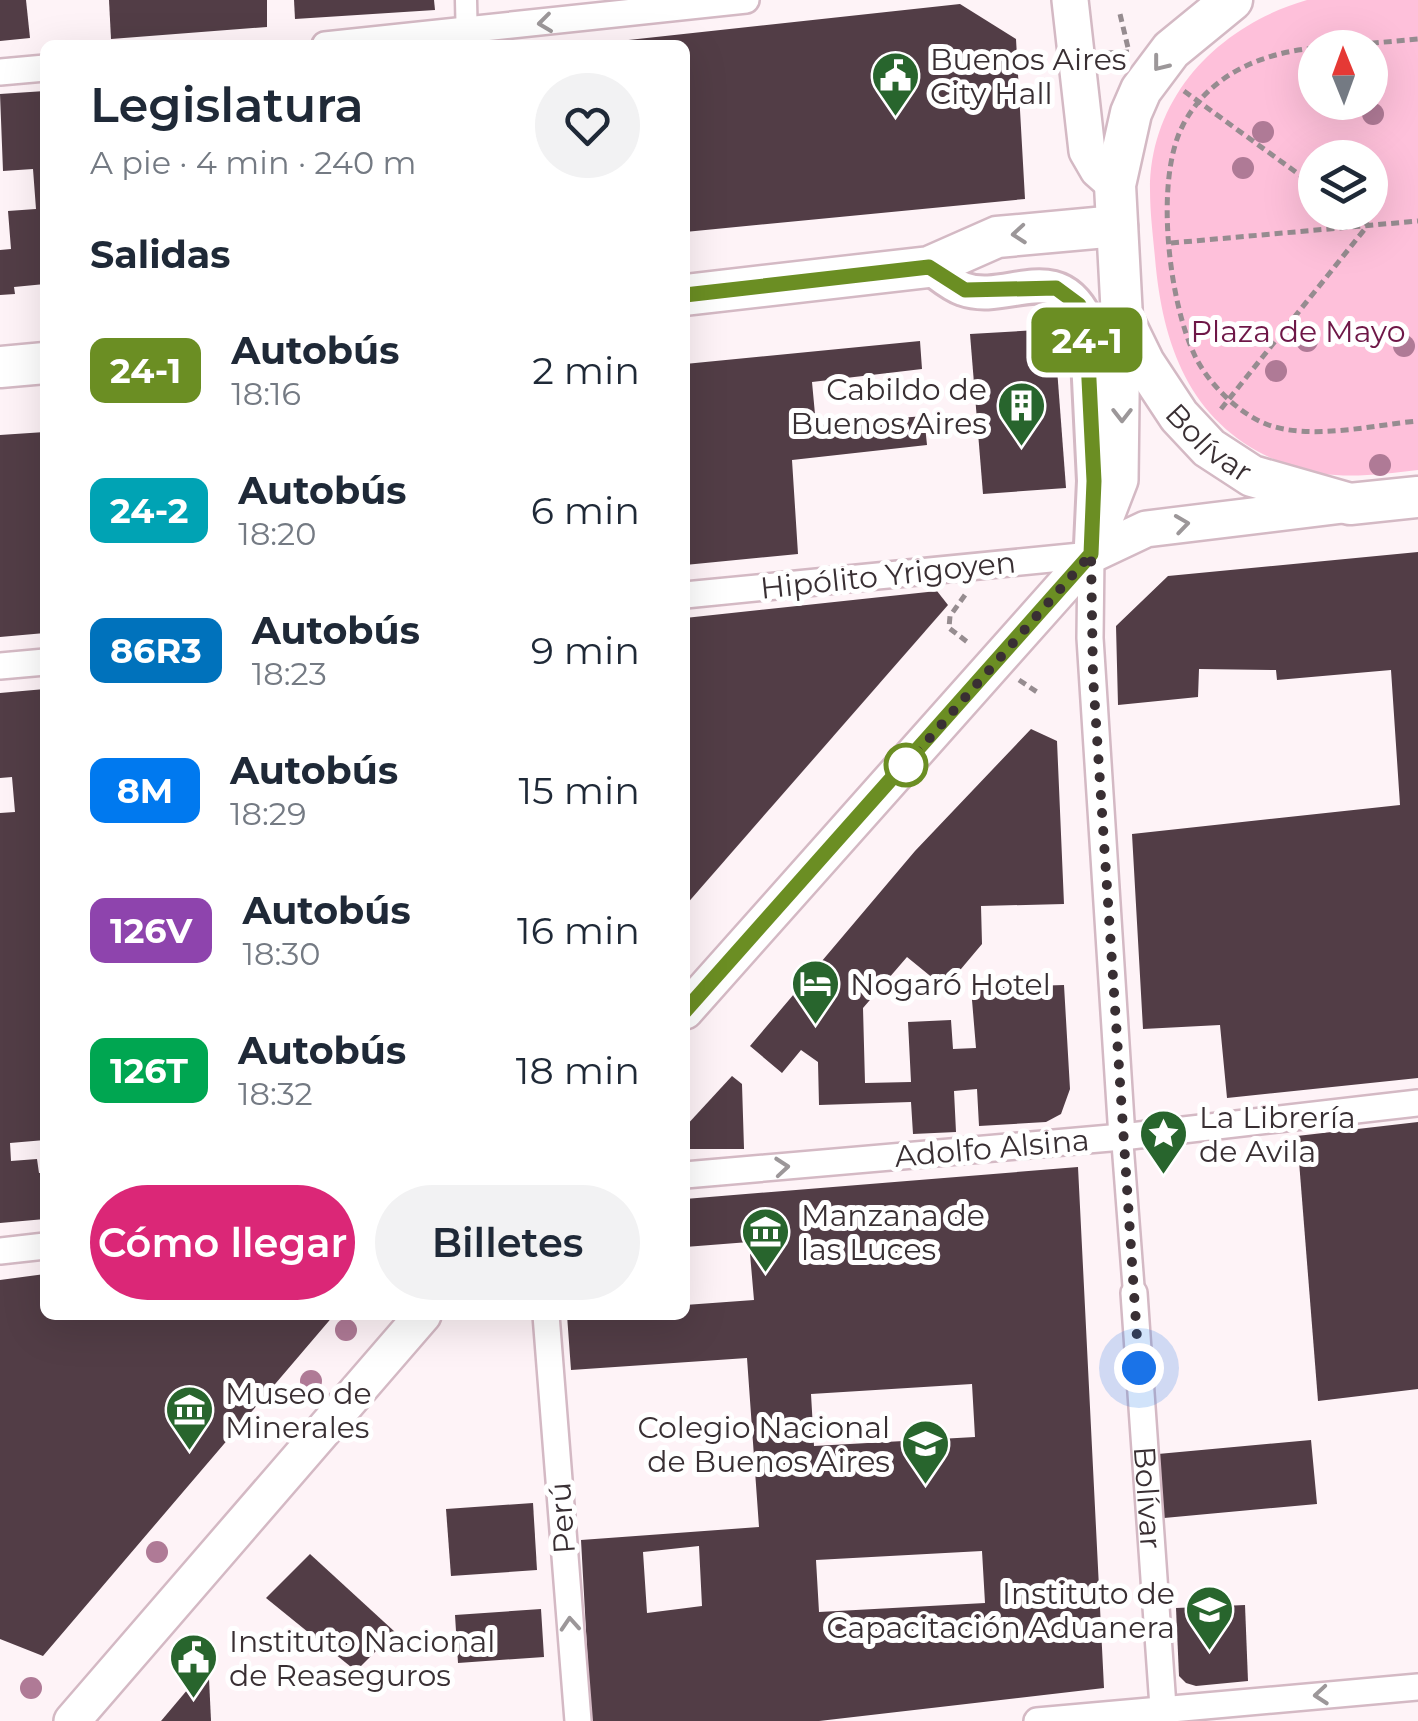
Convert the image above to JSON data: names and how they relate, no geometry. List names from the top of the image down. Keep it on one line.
{"streets":{"main road":["Bolívar"],"street":["Hipólito Yrigoyen","Adolfo Alsina","Perú"]},"crossings":[["Bolívar","Hipólito Yrigoyen"],["Bolívar","Adolfo Alsina"]],"one_way":["Adolfo Alsina","Perú"],"parks":["Plaza de Mayo"],"places":{"public building":["Buenos Aires City Hall","Instituto Nacional de Reaseguros"],"building":["Cabildo de Buenos Aires"],"hotel":["Nogaró Hotel"],"place":["La Librería de Avila"],"museum":["Manzana de las Luces","Museo de Minerales"],"school or university":["Colegio Nacional de Buenos Aires","Instituto de Capacitación Aduanera"]},"lines":["bus line 24-1"],"north":"top","page":{"on_map":"24-1","heading":[["Legislatura","A pie · 4 min · 240 m"],"Salidas"],"list":[{"mark":"24-1","name":"Autobús","note":"18:16","value":"2 min"},{"mark":"24-2","name":"Autobús","note":"18:20","value":"6 min"},{"mark":"86R3","name":"Autobús","note":"18:23","value":"9 min"},{"mark":"8M","name":"Autobús","note":"18:29","value":"15 min"},{"mark":"126V","name":"Autobús","note":"18:30","value":"16 min"},{"mark":"126T","name":"Autobús","note":"18:32","value":"18 min"}],"buttons":["Cómo llegar","Billetes"]}}
